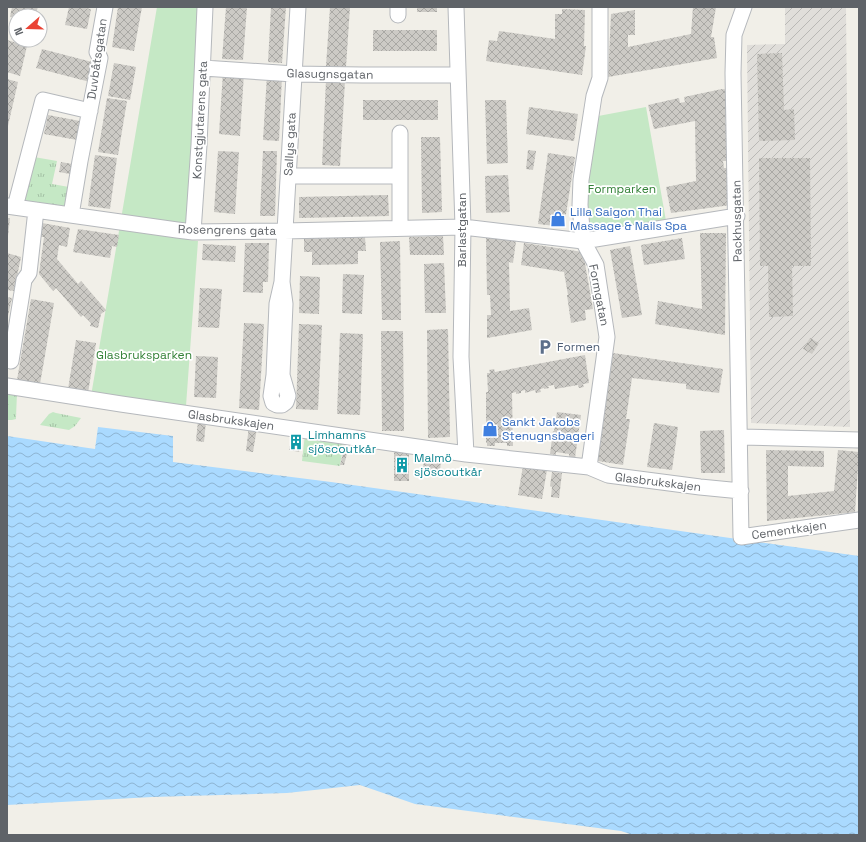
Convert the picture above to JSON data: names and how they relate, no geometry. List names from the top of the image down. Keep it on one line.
{"streets":{"street":["Duvbåtsgatan","Glasugnsgatan","Konstgjutarens gata","Sallys gata","Packhusgatan","Rosengrens gata","Barlastgatan","Formgatan","Glasbrukskajen","Cementkajen"]},"crossings":[["Duvbåtsgatan","Rosengrens gata"],["Glasugnsgatan","Konstgjutarens gata"],["Glasugnsgatan","Sallys gata"],["Glasugnsgatan","Barlastgatan"],["Konstgjutarens gata","Rosengrens gata"],["Sallys gata","Rosengrens gata"],["Packhusgatan","Rosengrens gata"],["Packhusgatan","Glasbrukskajen"],["Packhusgatan","Cementkajen"],["Rosengrens gata","Barlastgatan"],["Rosengrens gata","Formgatan"],["Barlastgatan","Glasbrukskajen"],["Formgatan","Glasbrukskajen"],["Glasbrukskajen","Cementkajen"]],"parks":["Formparken","Glasbruksparken"],"places":{"shop":["Lilla Saigon Thai Massage & Nails Spa","Sankt Jakobs Stenugnsbageri"],"parking":["Formen"],"building":["Limhamns sjöscoutkår","Malmö sjöscoutkår"]},"north":"left"}
